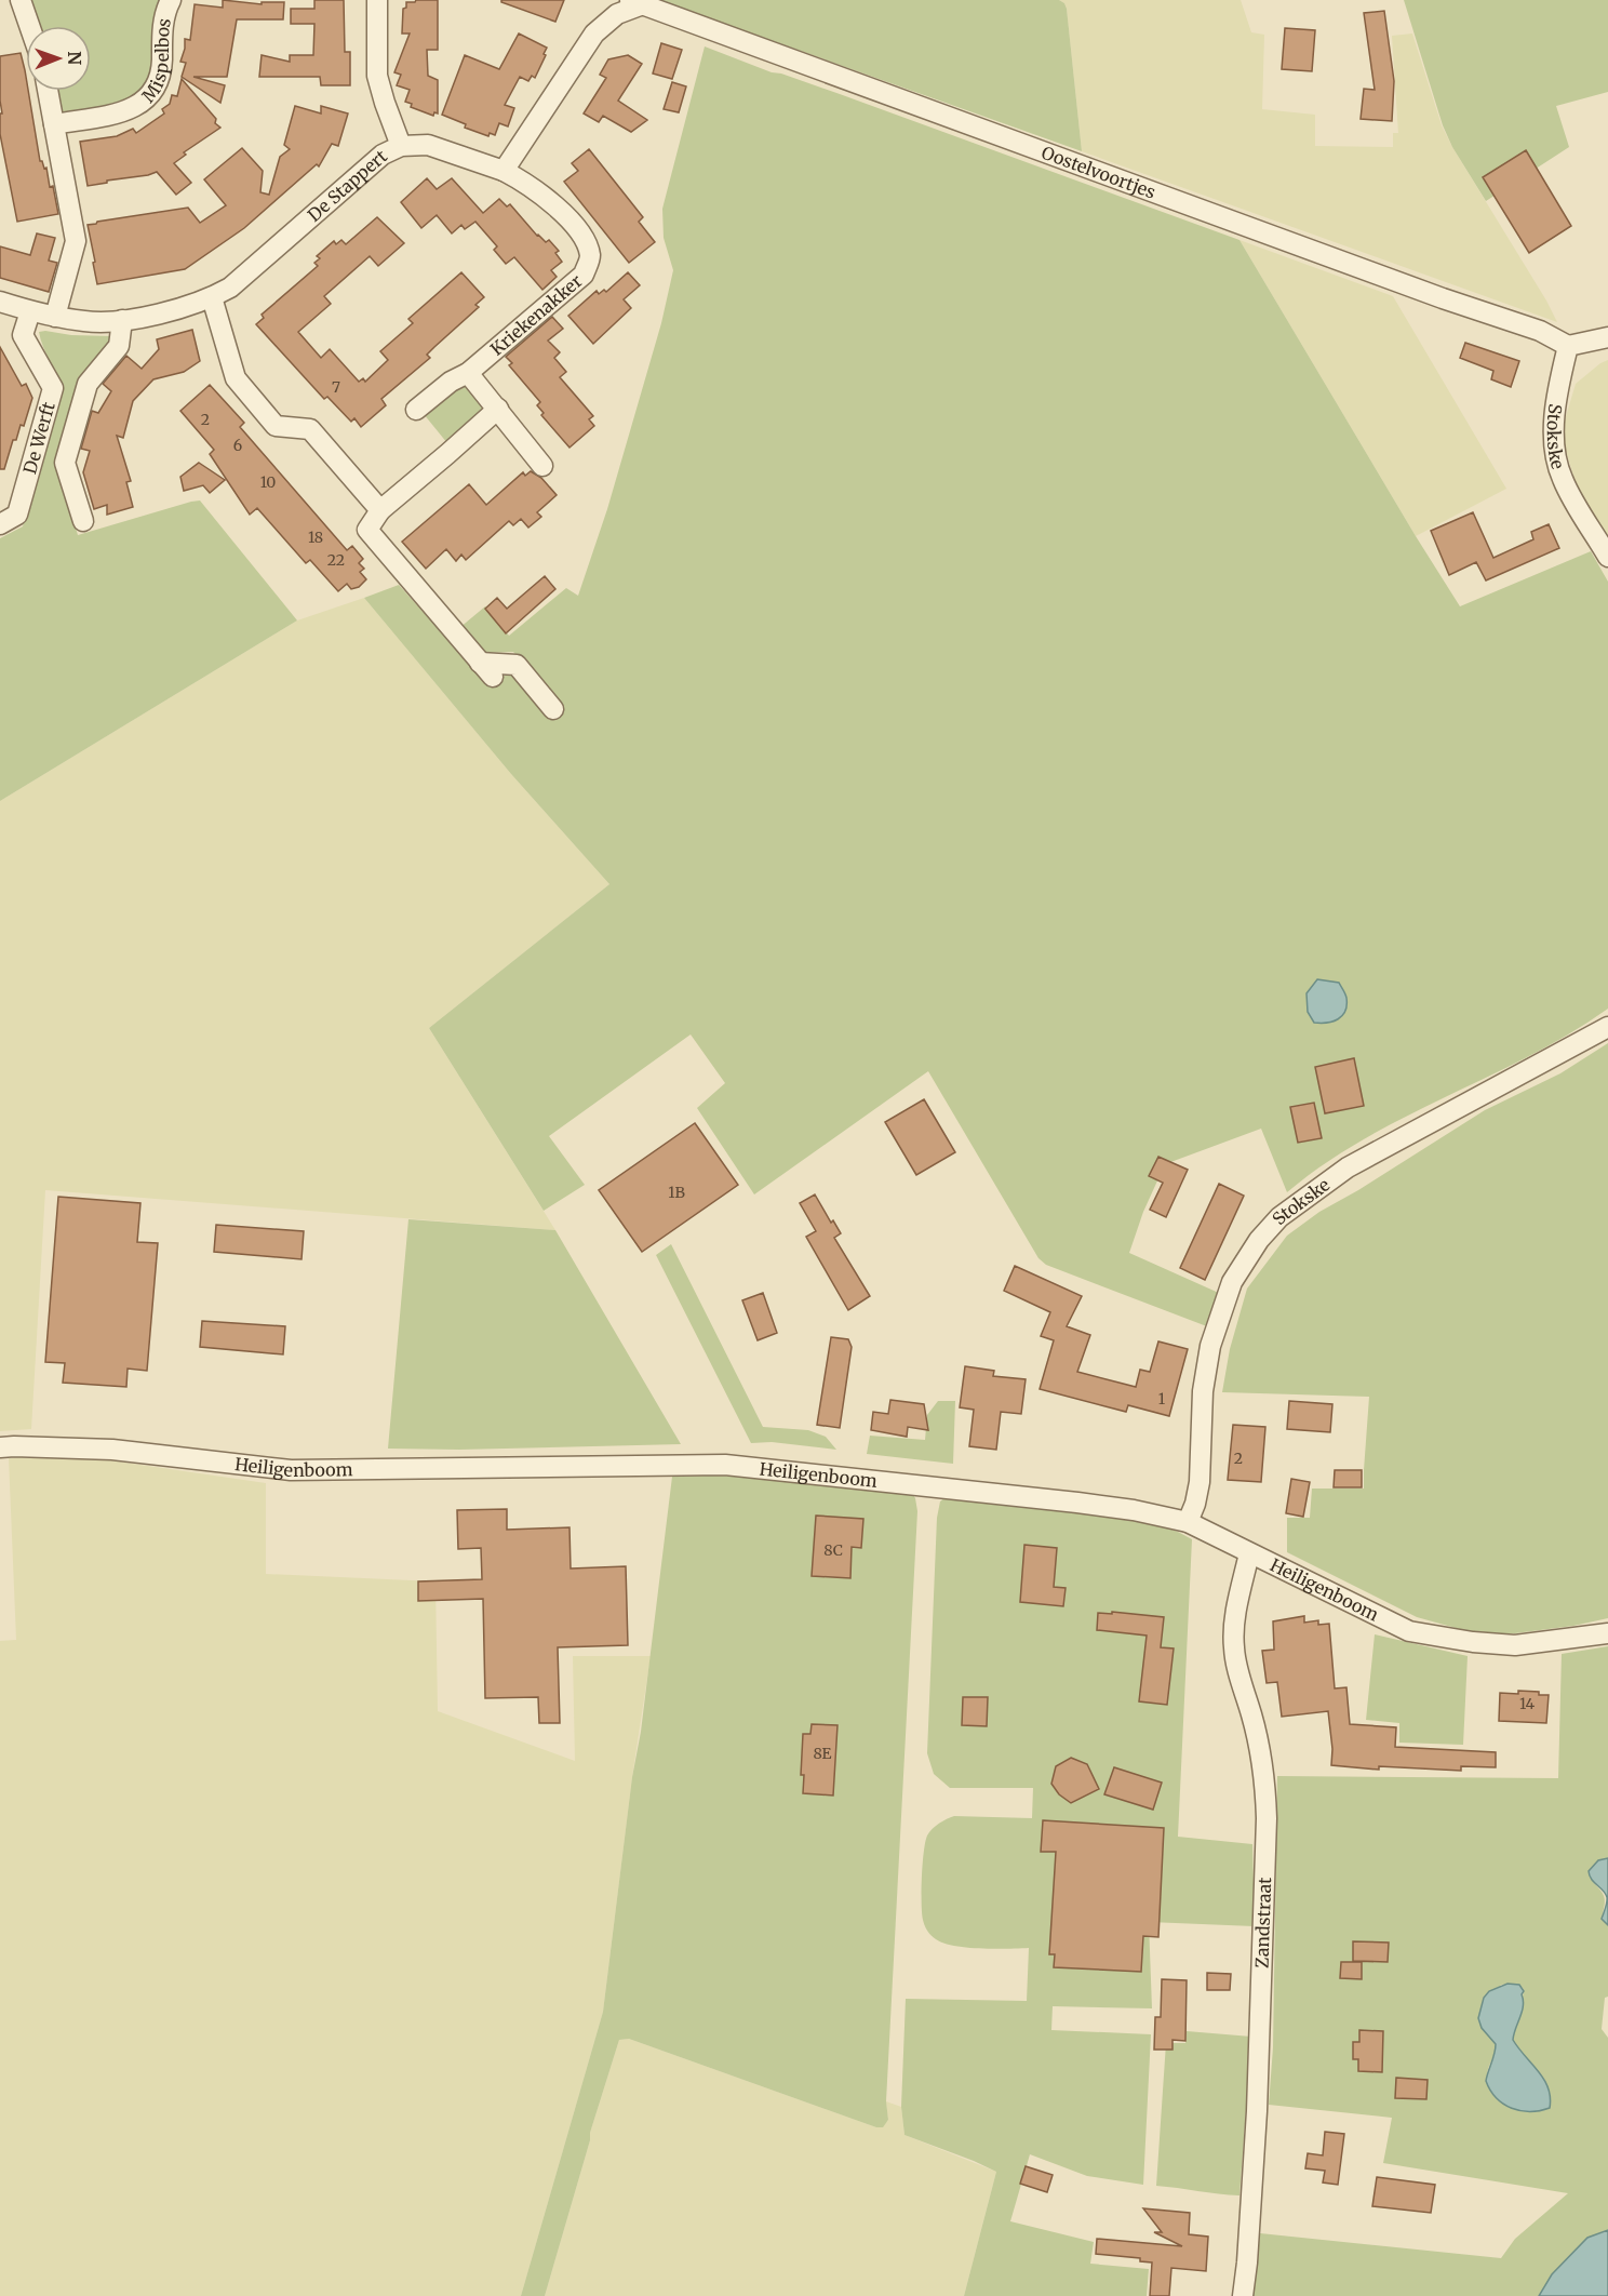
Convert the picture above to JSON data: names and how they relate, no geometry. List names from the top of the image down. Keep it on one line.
{"streets":{"street":["Mispelbos","Oostelvoortjes","De Stappert","Kriekenakker","Stokske","De Werft","Heiligenboom","Zandstraat"]},"crossings":[["Oostelvoortjes","Stokske"],["De Stappert","Kriekenakker"],["De Stappert","De Werft"],["Stokske","Heiligenboom"],["Heiligenboom","Zandstraat"]],"house_numbers":["7","2","6","10","18","22","1B","1","2","8C","14","8E"],"north":"right"}
